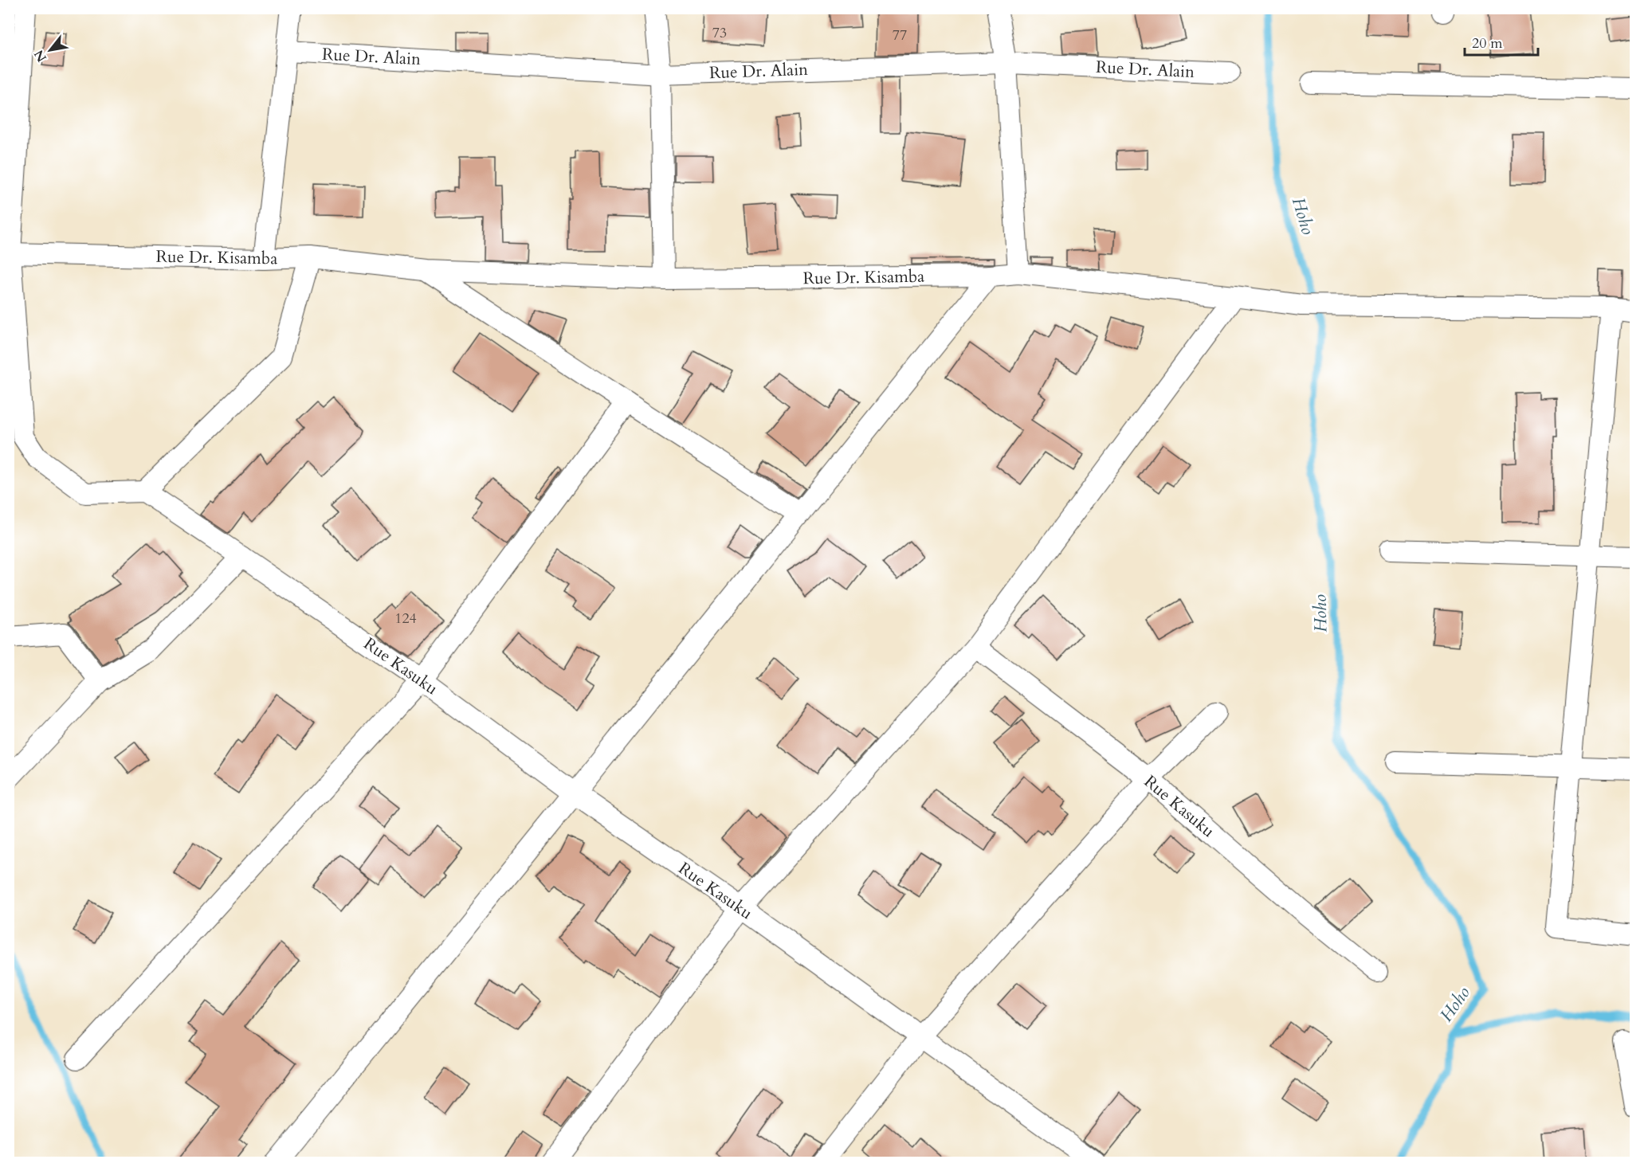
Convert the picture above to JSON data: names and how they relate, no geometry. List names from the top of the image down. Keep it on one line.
{"streets":{"street":["Rue Dr. Alain","Rue Dr. Kisamba","Rue Kasuku"]},"water":["Hoho"],"house_numbers":["73","77","124"],"scale_bar":"20 m","north":"bottom left"}
